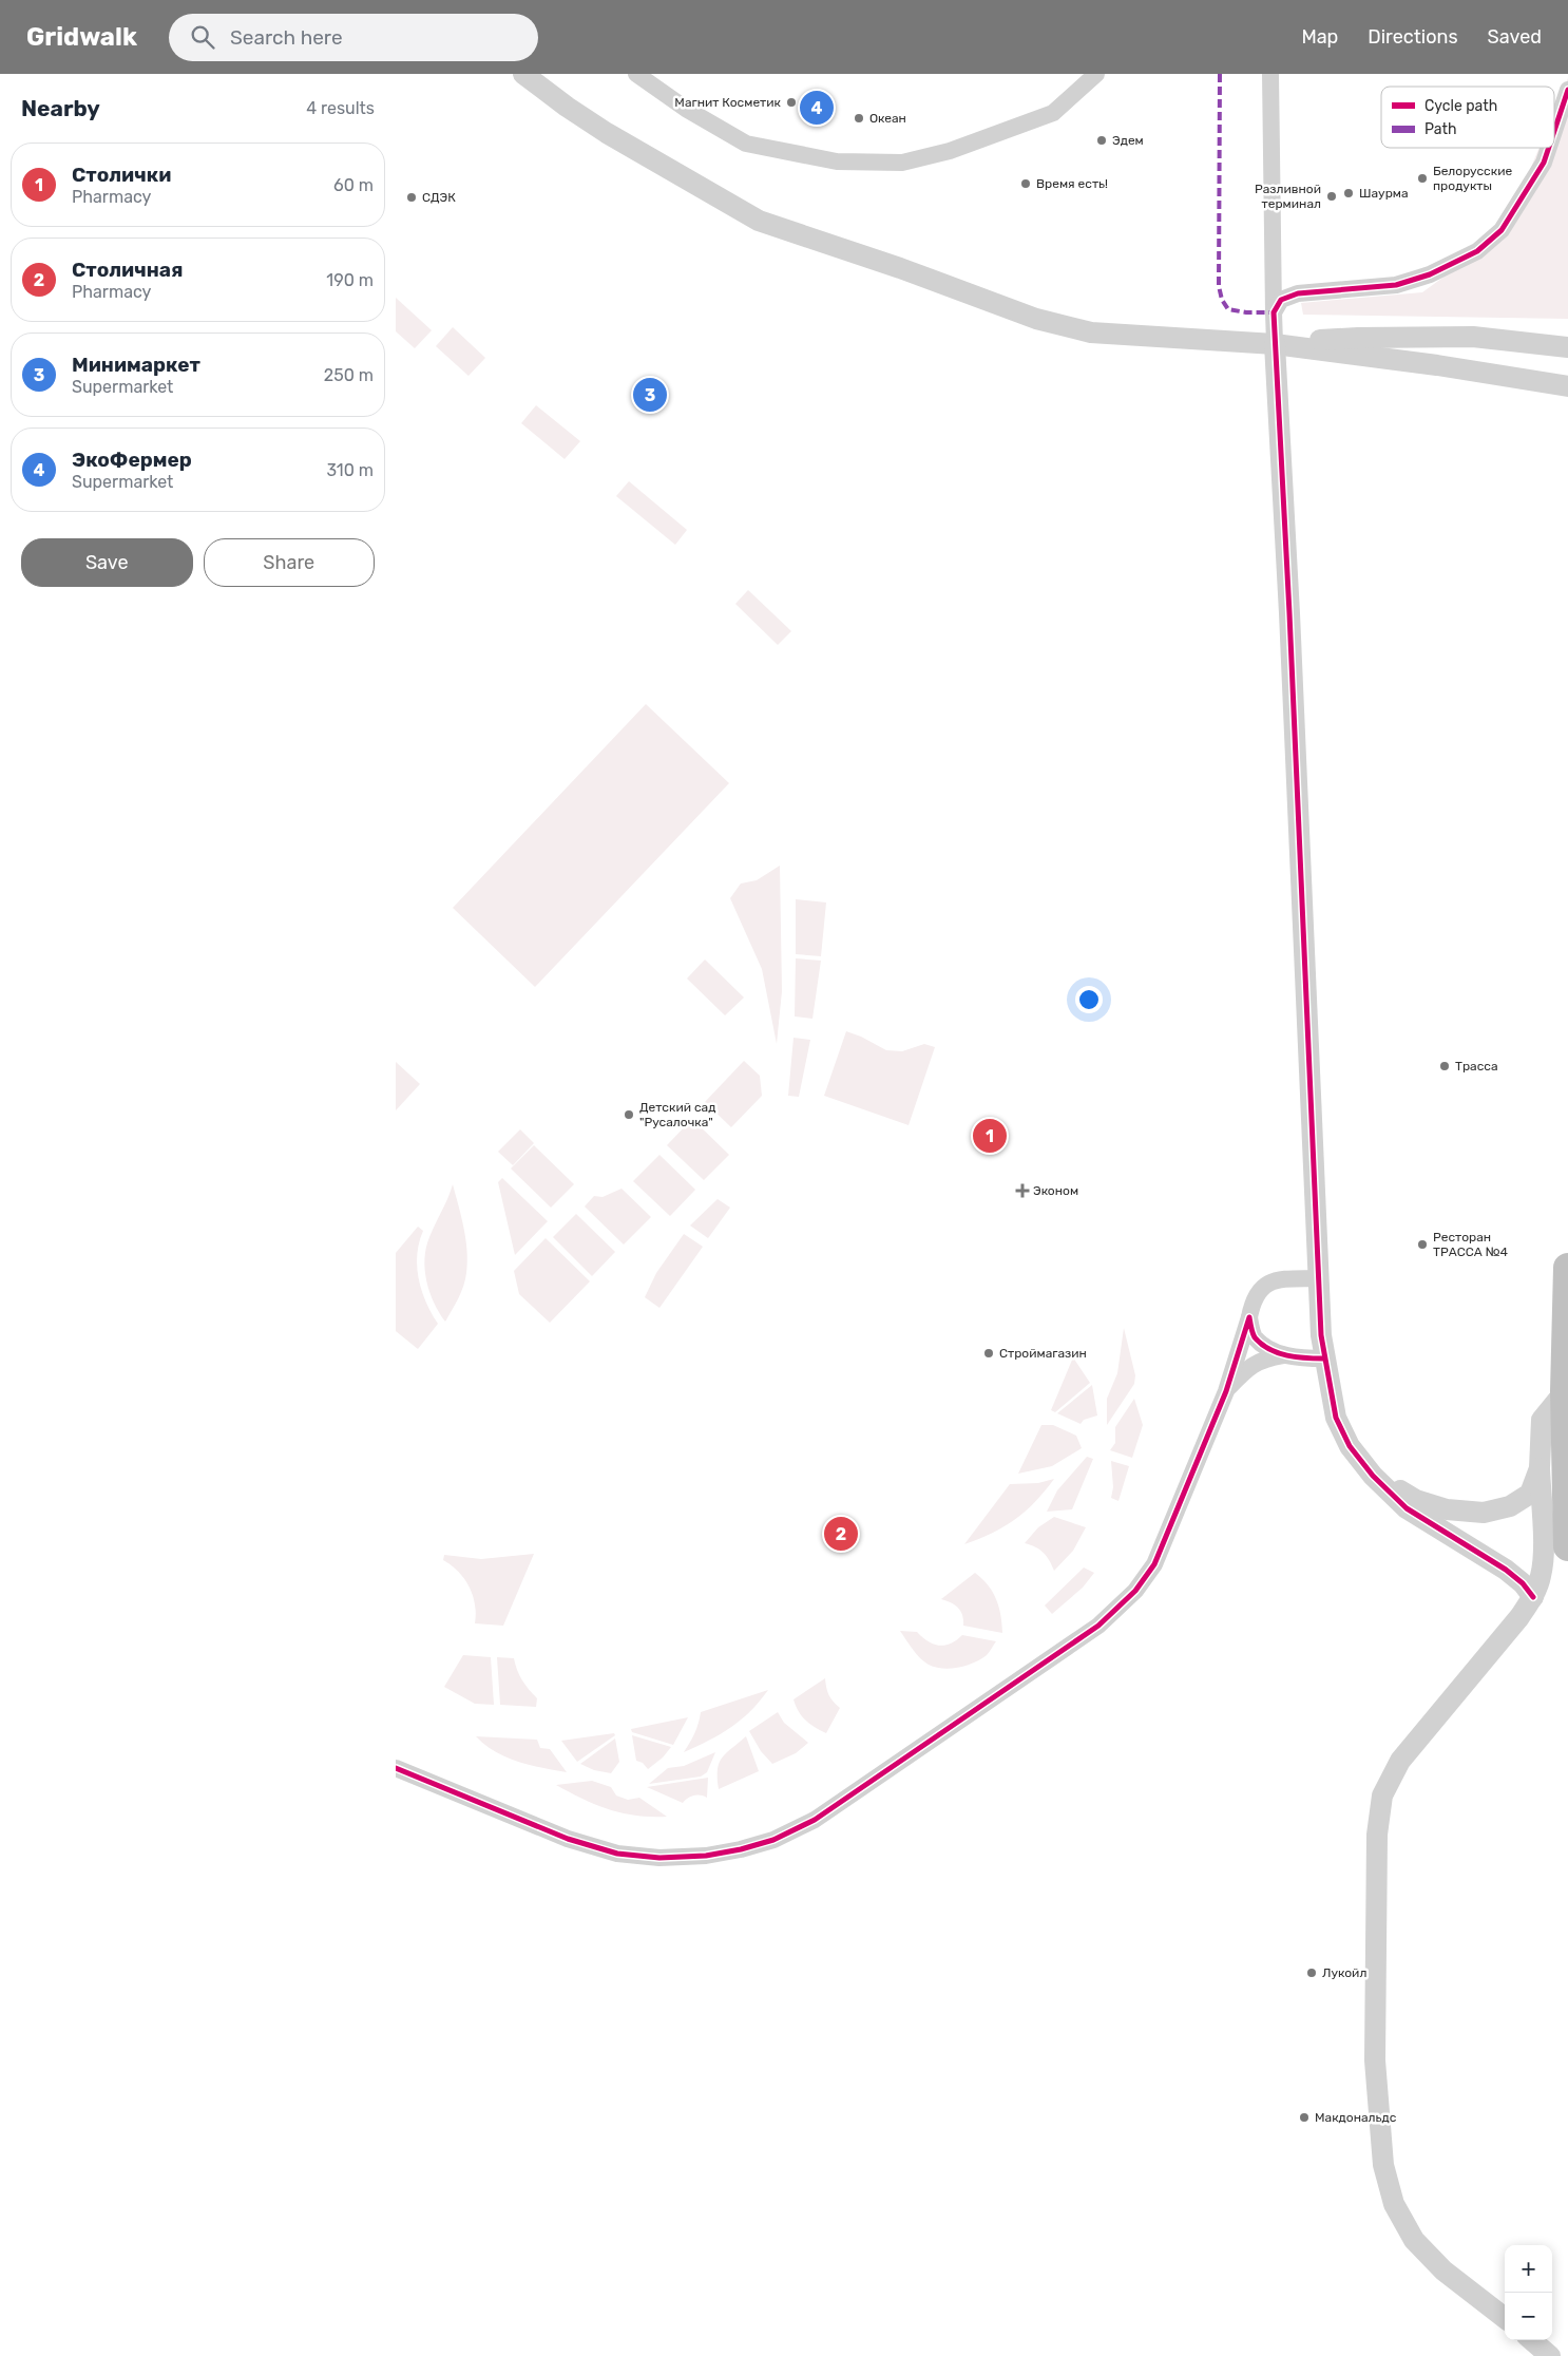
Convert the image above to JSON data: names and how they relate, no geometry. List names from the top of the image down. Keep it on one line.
{"places":{"other":["Магнит Косметик","Океан","Эдем","Белорусские продукты","Время есть!","Шаурма","Разливной терминал","СДЭК","Трасса","Детский сад \"Русалочка\"","Ресторан ТРАССА №4","Строймагазин","Лукойл","Макдональдс"],"health":["Эконом"]},"legend":["Cycle path","Path"],"page":{"header":"Gridwalk","search":"Search here","nav":["Map","Directions","Saved"],"heading":["Nearby","4 results"],"pins":["4","3","1","2"],"list":[{"mark":"1","name":"Столички","note":"Pharmacy","value":"60 m"},{"mark":"2","name":"Столичная","note":"Pharmacy","value":"190 m"},{"mark":"3","name":"Минимаркет","note":"Supermarket","value":"250 m"},{"mark":"4","name":"ЭкоФермер","note":"Supermarket","value":"310 m"}],"buttons":["Save","Share"],"map_buttons":["+","−"]}}
